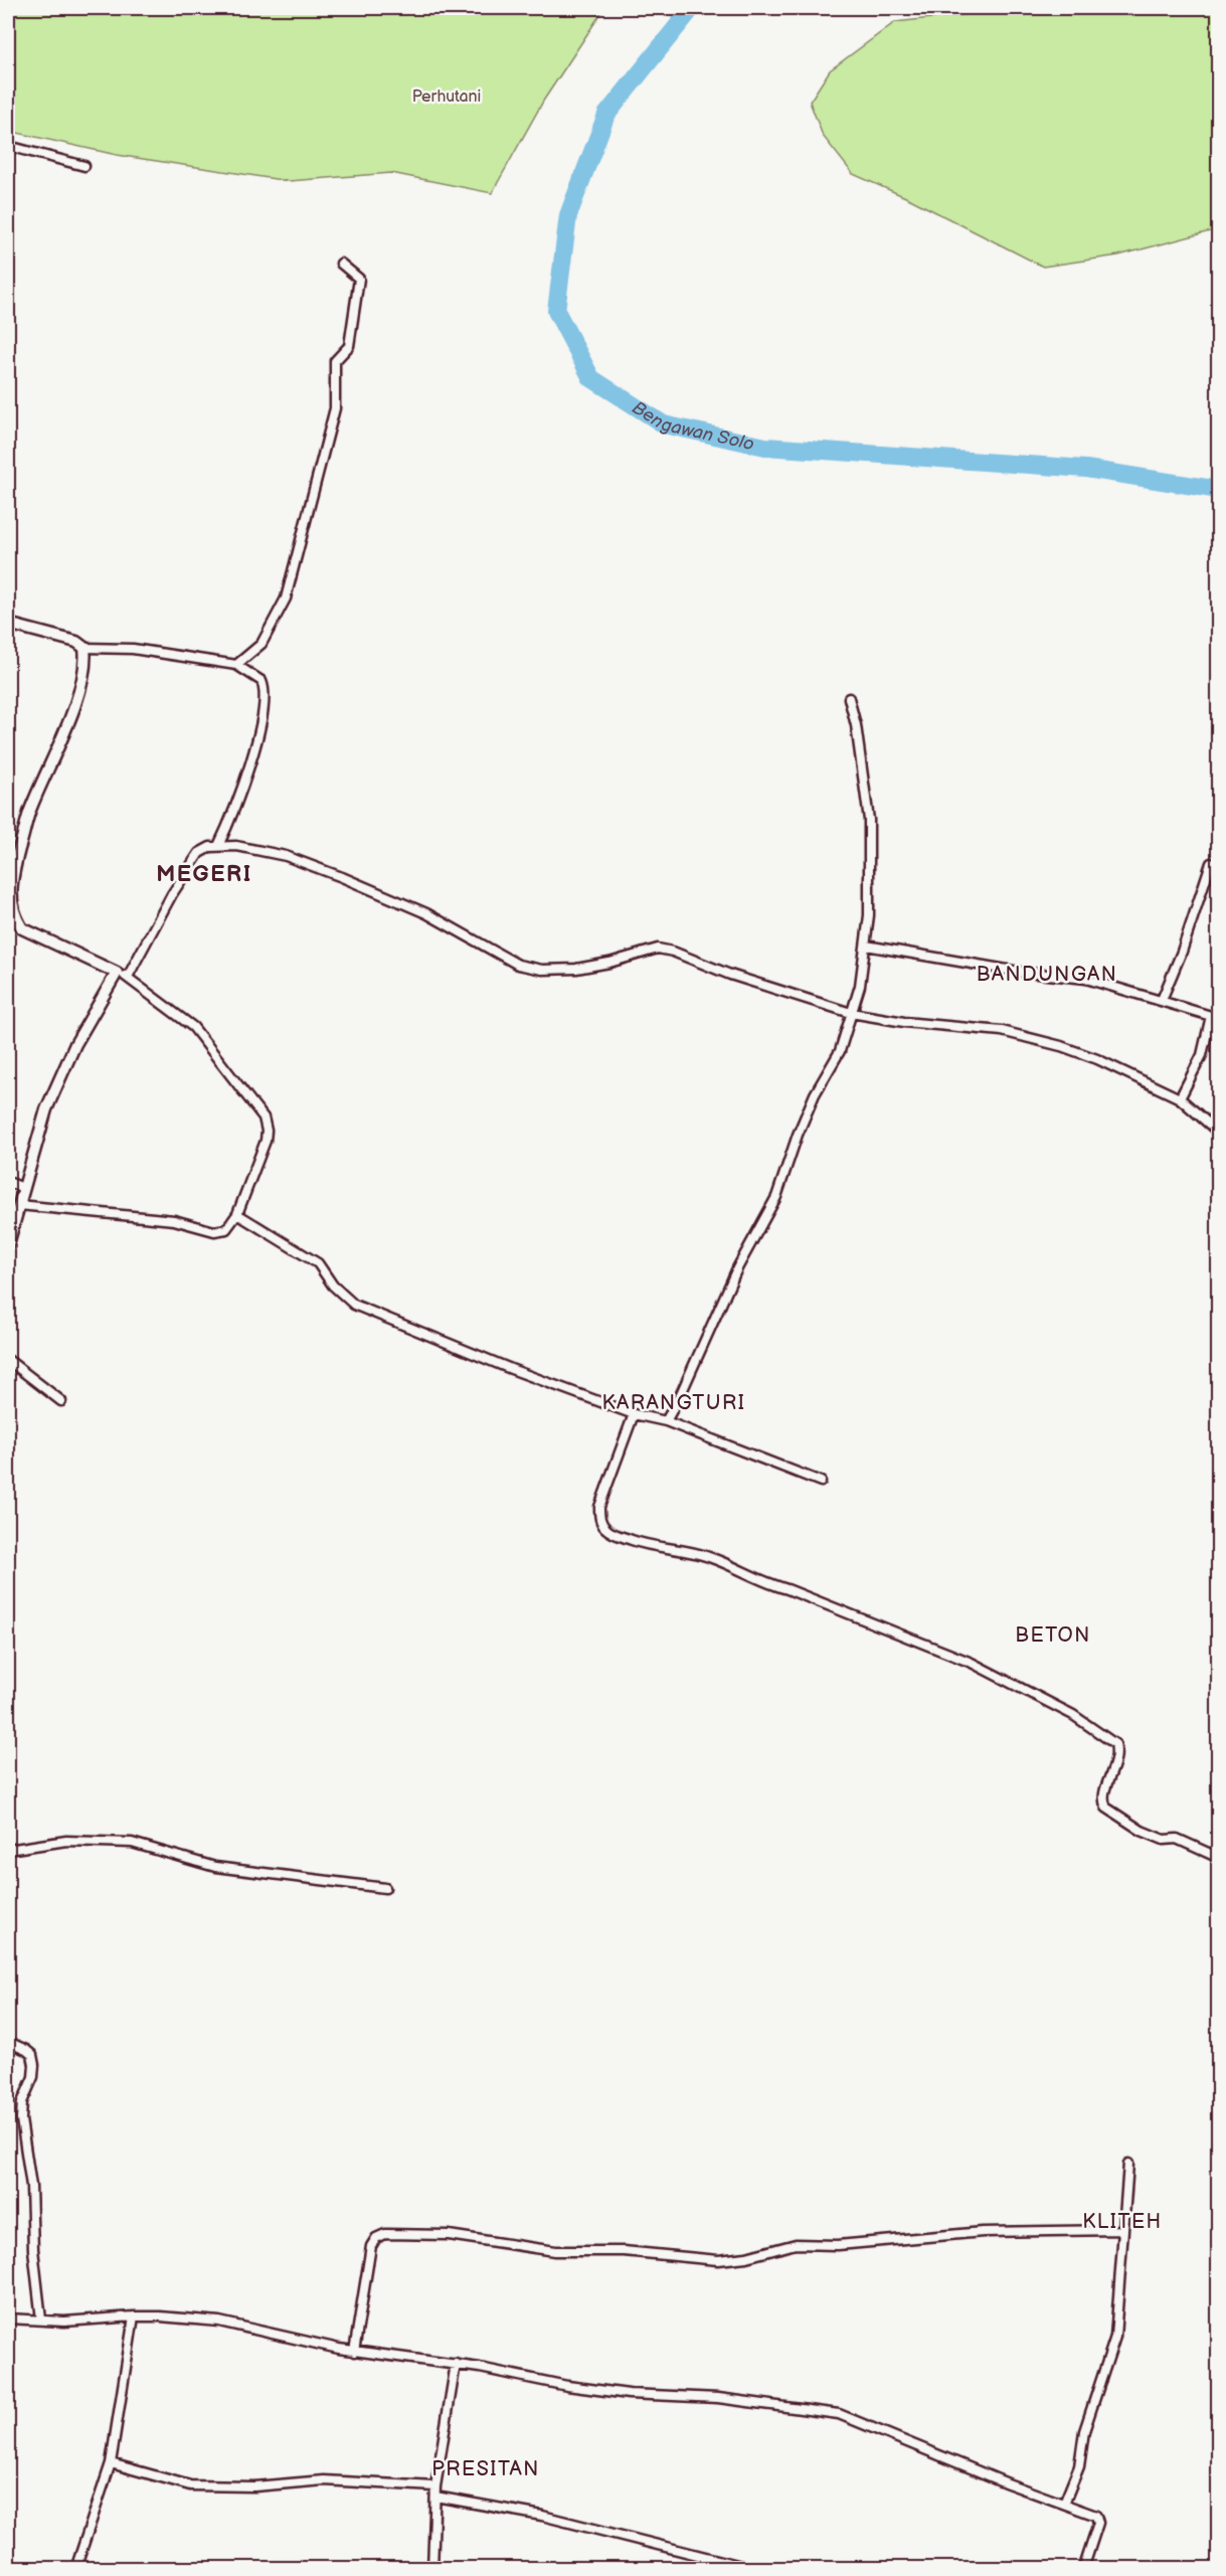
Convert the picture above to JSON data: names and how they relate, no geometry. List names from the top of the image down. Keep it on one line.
{"districts":["MEGERI","BANDUNGAN","KARANGTURI","BETON","KLITEH","PRESITAN"],"water":["Bengawan Solo"],"parks":["Perhutani"]}
